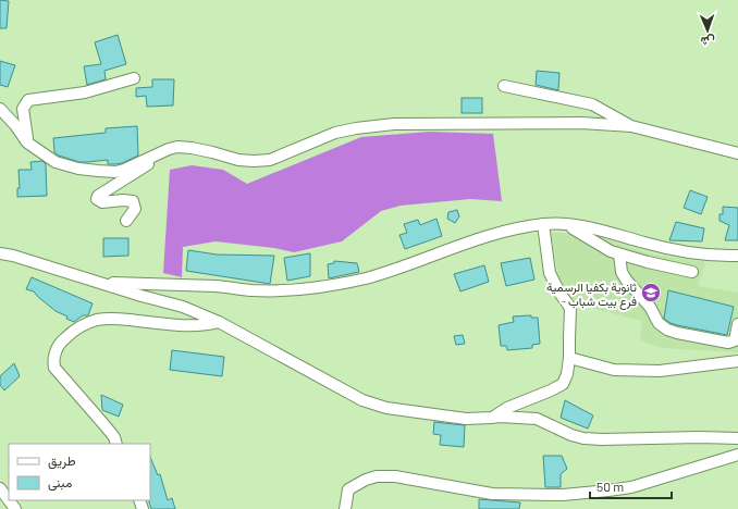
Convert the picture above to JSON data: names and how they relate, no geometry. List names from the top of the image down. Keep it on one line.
{"places":{"school or university":["ثانوية بكفيا الرسمية - فرع بيت شباب"]},"legend":["طريق","مبنى"],"scale_bar":"50 m","north":"bottom"}
